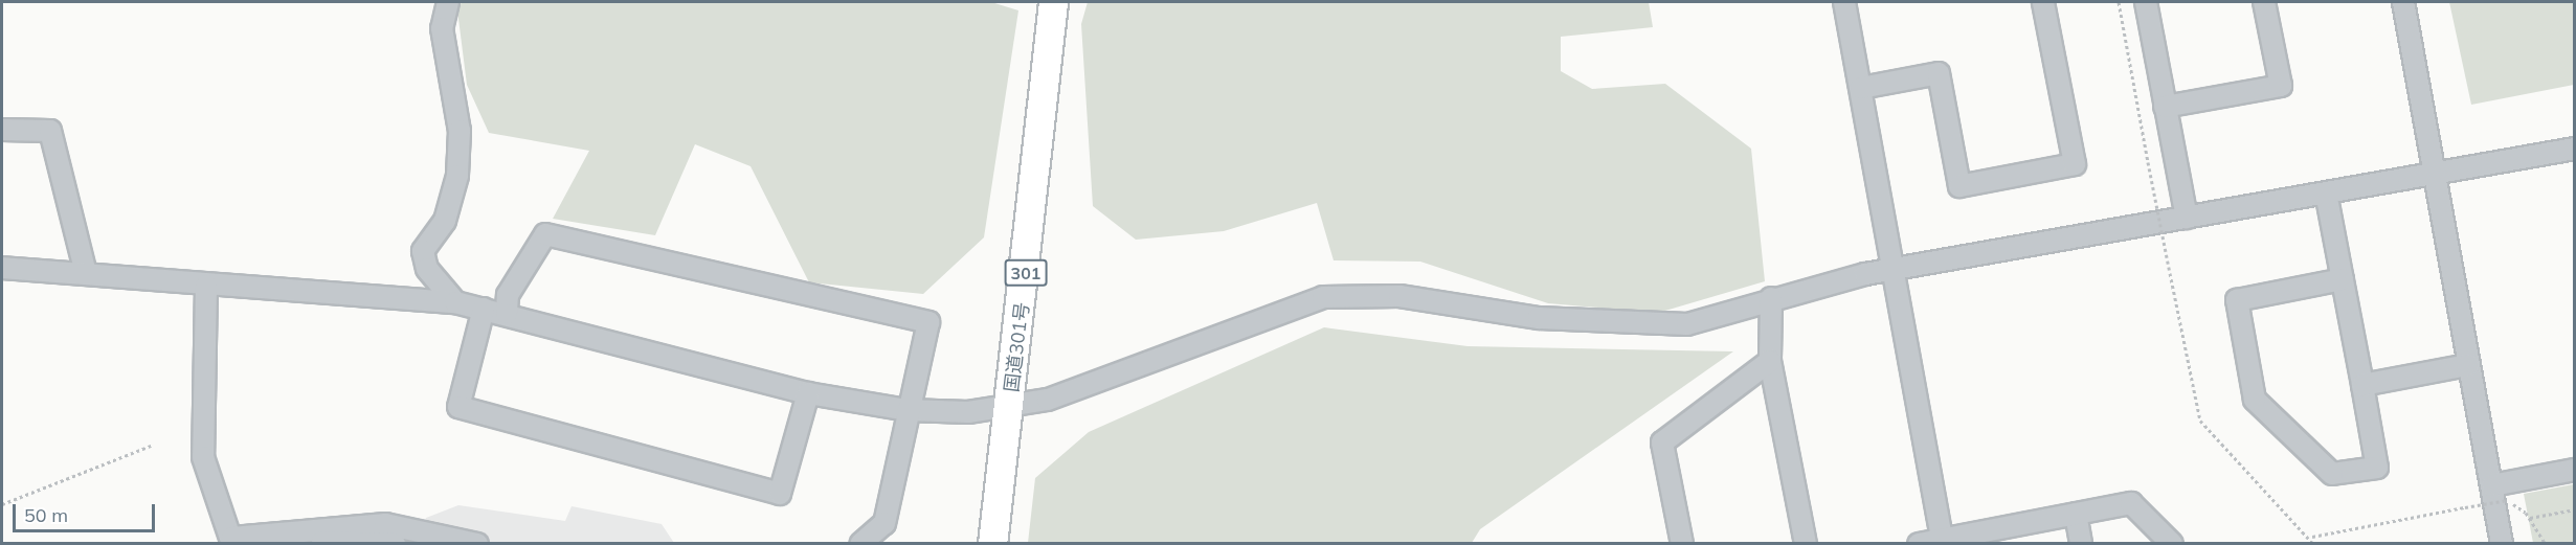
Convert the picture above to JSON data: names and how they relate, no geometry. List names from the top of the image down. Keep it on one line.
{"streets":{"highway":["301","国道301号"]},"scale_bar":"50 m"}
